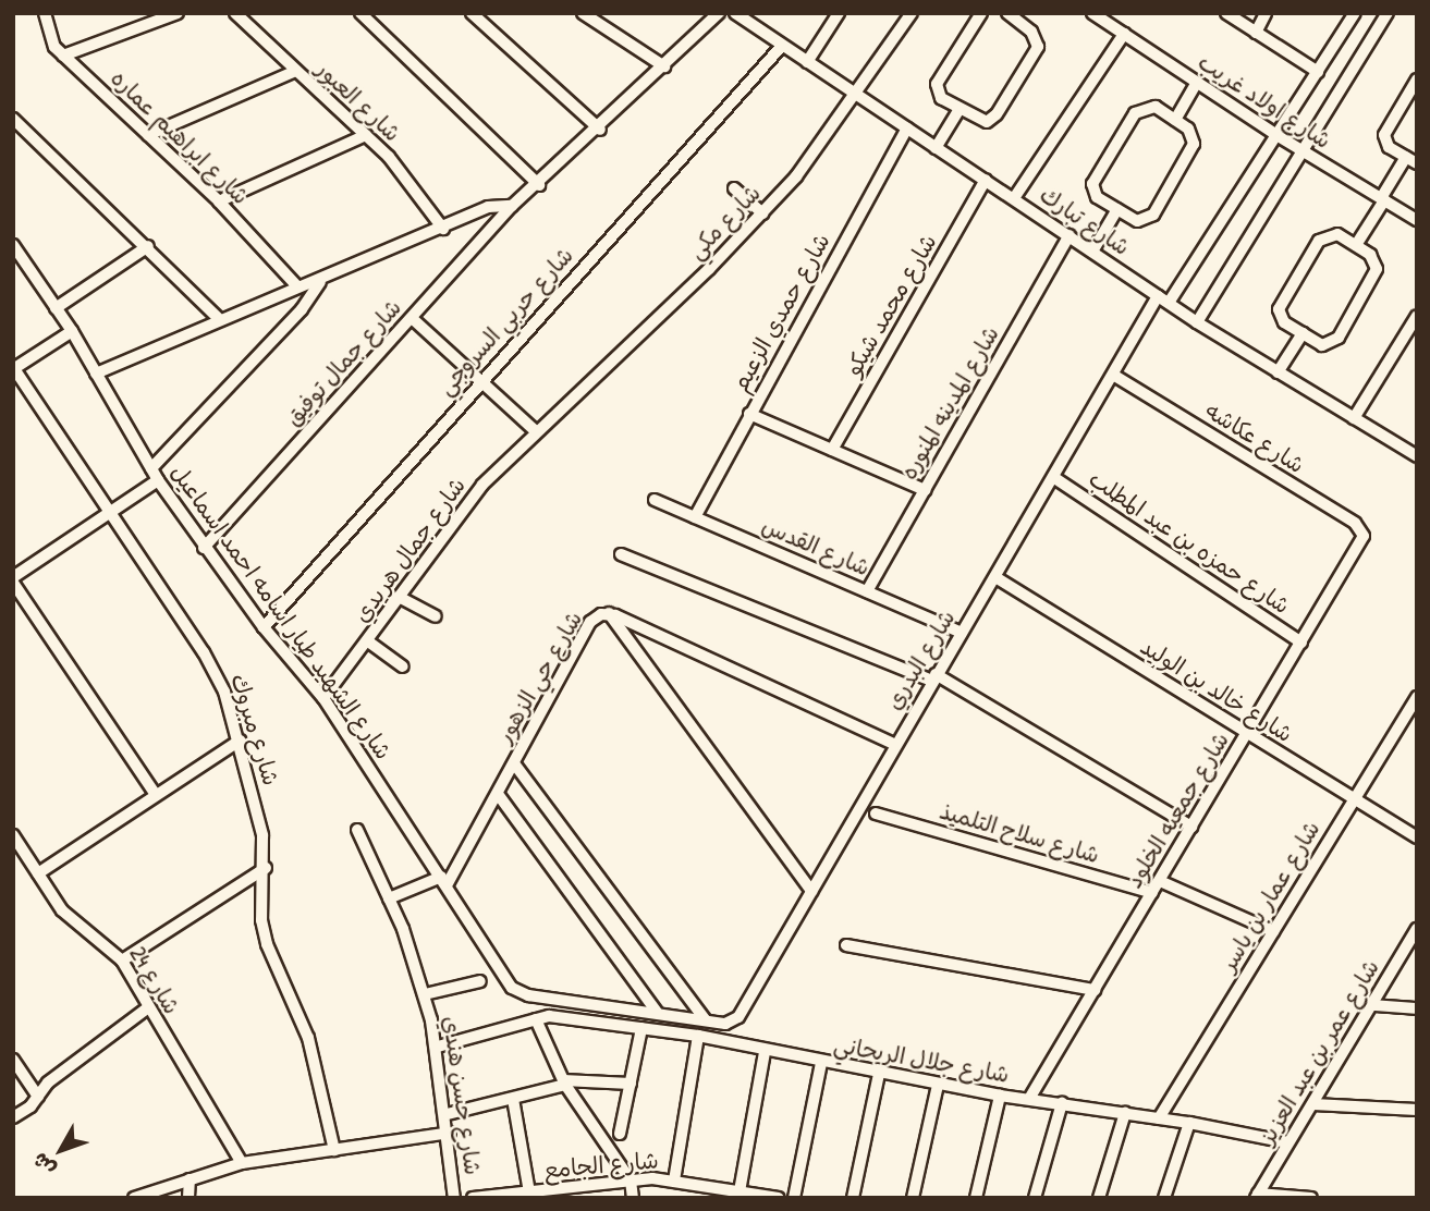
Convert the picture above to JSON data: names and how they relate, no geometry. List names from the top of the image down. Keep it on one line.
{"streets":{"street":["شارع العبور","شارع اولاد غريب","شارع ابراهيم عماره","شارع تبارك","شارع مكي","شارع محمد شيكو","شارع حمدي الزعيم","شارع حربي السروجي","شارع جمال توفيق","شارع المدينه المنوره","شارع عكاشه","شارع حمزه بن عبد المطلب","شارع القدس","شارع جمال هريدي","شارع الشهيد طيار اسامه احمد اسماعيل","شارع البدري","شارع حي الزهور","شارع خالد بن الوليد","شارع مبروك","شارع جمعيه الخلود","شارع سلاح التلميذ","شارع عمار بن ياسر","شارع 24","شارع عمر بن عبد العزيز","شارع جلال الريحاني","شارع حسن هندي","شارع الجامع"]},"crossings":[["شارع اولاد غريب","شارع البدري"],["شارع تبارك","شارع مكي"],["شارع تبارك","شارع محمد شيكو"],["شارع تبارك","شارع حمدي الزعيم"],["شارع تبارك","شارع حربي السروجي"],["شارع تبارك","شارع المدينه المنوره"],["شارع تبارك","شارع البدري"],["شارع مكي","شارع جمال هريدي"],["شارع حمدي الزعيم","شارع القدس"],["شارع حربي السروجي","شارع الشهيد طيار اسامه احمد اسماعيل"],["شارع جمال توفيق","شارع الشهيد طيار اسامه احمد اسماعيل"],["شارع المدينه المنوره","شارع القدس"],["شارع عكاشه","شارع البدري"],["شارع عكاشه","شارع جمعيه الخلود"],["شارع حمزه بن عبد المطلب","شارع البدري"],["شارع حمزه بن عبد المطلب","شارع جمعيه الخلود"],["شارع القدس","شارع البدري"],["شارع جمال هريدي","شارع الشهيد طيار اسامه احمد اسماعيل"],["شارع الشهيد طيار اسامه احمد اسماعيل","شارع البدري"],["شارع الشهيد طيار اسامه احمد اسماعيل","شارع حي الزهور"],["شارع البدري","شارع حي الزهور"],["شارع البدري","شارع خالد بن الوليد"],["شارع خالد بن الوليد","شارع جمعيه الخلود"],["شارع خالد بن الوليد","شارع عمار بن ياسر"],["شارع جمعيه الخلود","شارع سلاح التلميذ"],["شارع جمعيه الخلود","شارع جلال الريحاني"],["شارع عمار بن ياسر","شارع جلال الريحاني"],["شارع عمر بن عبد العزيز","شارع جلال الريحاني"]],"north":"bottom left"}
